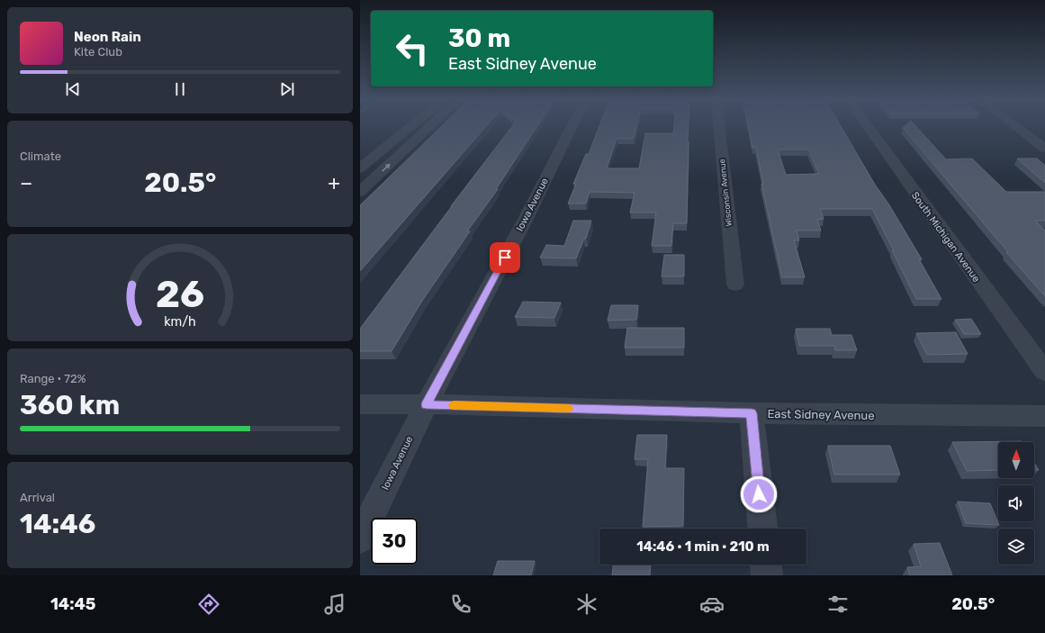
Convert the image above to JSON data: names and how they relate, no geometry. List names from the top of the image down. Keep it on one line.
{"streets":{"street":["Wisconsin Avenue","Iowa Avenue","South Michigan Avenue","East Sidney Avenue"]},"crossings":[["Iowa Avenue","East Sidney Avenue"]],"north":"top","page":{"turn":["30 m","East Sidney Avenue"],"song":["Neon Rain","Kite Club"],"tile":["Climate",["Range · 72%","360 km"],["Arrival","14:46"]],"heat":["−","20.5°","+"],"limit":"30","trip":"14:46 · 1 min · 210 m","tabs":["14:45","20.5°"],"gauge":["26","km/h"]}}
